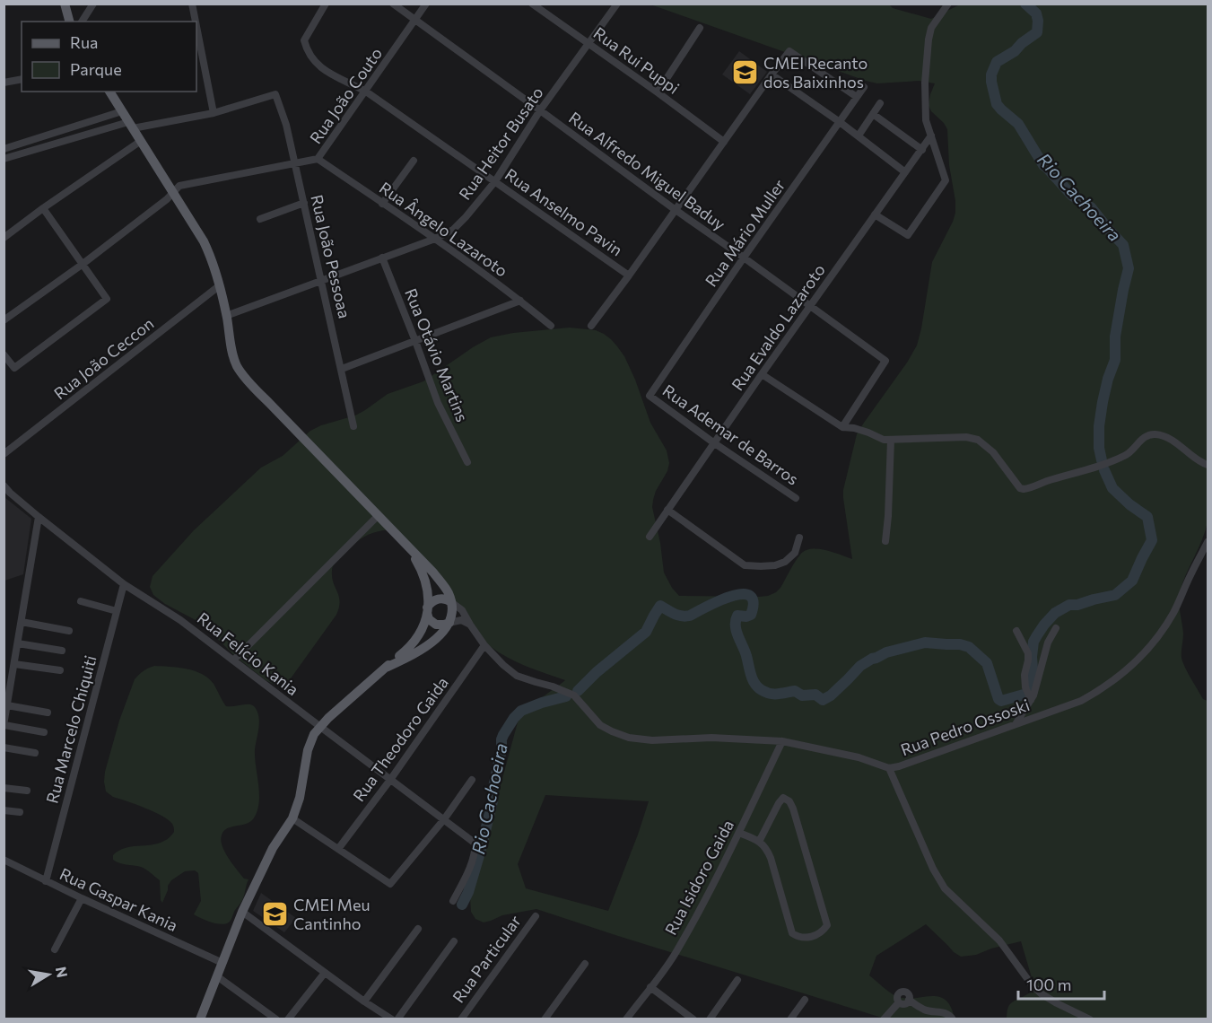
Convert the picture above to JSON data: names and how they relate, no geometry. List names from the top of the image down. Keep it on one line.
{"streets":{"street":["Rua Rui Puppi","Rua João Couto","Rua Heitor Busato","Rua Alfredo Miguel Baduy","Rua Anselmo Pavin","Rua Ângelo Lazaroto","Rua Mário Muller","Rua João Pessoaa","Rua Evaldo Lazaroto","Rua Otávio Martins","Rua João Ceccon","Rua Ademar de Barros","Rua Felício Kania","Rua Pedro Ossoski","Rua Marcelo Chiquiti","Rua Theodoro Gaida","Rua Isidoro Gaida","Rua Gaspar Kania","Rua Particular"]},"crossings":[["Rua Rui Puppi","Rua Heitor Busato"],["Rua João Couto","Rua Alfredo Miguel Baduy"],["Rua João Couto","Rua Anselmo Pavin"],["Rua João Couto","Rua Ângelo Lazaroto"],["Rua João Couto","Rua João Pessoaa"],["Rua Heitor Busato","Rua Alfredo Miguel Baduy"],["Rua Heitor Busato","Rua Anselmo Pavin"],["Rua Heitor Busato","Rua Ângelo Lazaroto"],["Rua Heitor Busato","Rua João Pessoaa"],["Rua Heitor Busato","Rua Otávio Martins"],["Rua Alfredo Miguel Baduy","Rua Mário Muller"],["Rua Alfredo Miguel Baduy","Rua Evaldo Lazaroto"],["Rua Mário Muller","Rua Ademar de Barros"],["Rua Evaldo Lazaroto","Rua Ademar de Barros"],["Rua Felício Kania","Rua Marcelo Chiquiti"],["Rua Felício Kania","Rua Theodoro Gaida"],["Rua Pedro Ossoski","Rua Theodoro Gaida"],["Rua Pedro Ossoski","Rua Isidoro Gaida"],["Rua Marcelo Chiquiti","Rua Gaspar Kania"]],"water":["Rio Cachoeira"],"places":{"school or university":["CMEI Recanto dos Baixinhos","CMEI Meu Cantinho"]},"legend":["Rua","Parque"],"scale_bar":"100 m","north":"right"}
